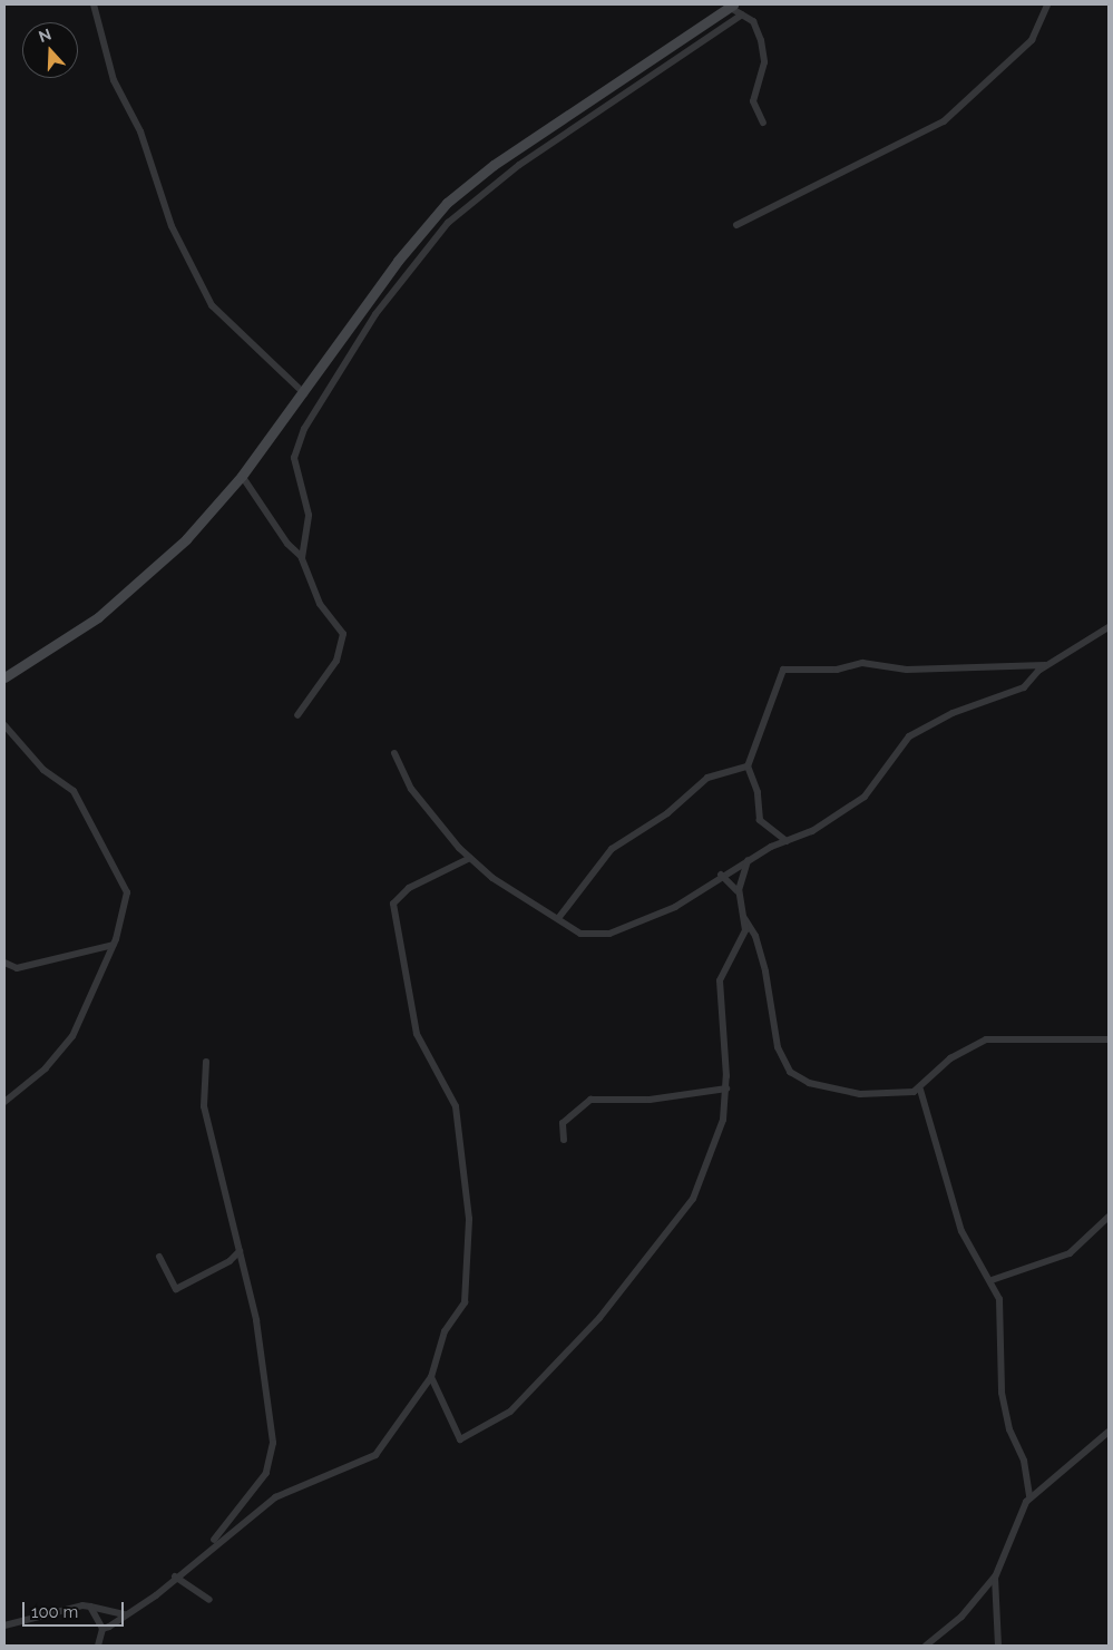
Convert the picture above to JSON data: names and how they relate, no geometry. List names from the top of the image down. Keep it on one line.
{"scale_bar":"100 m","north":"top"}
